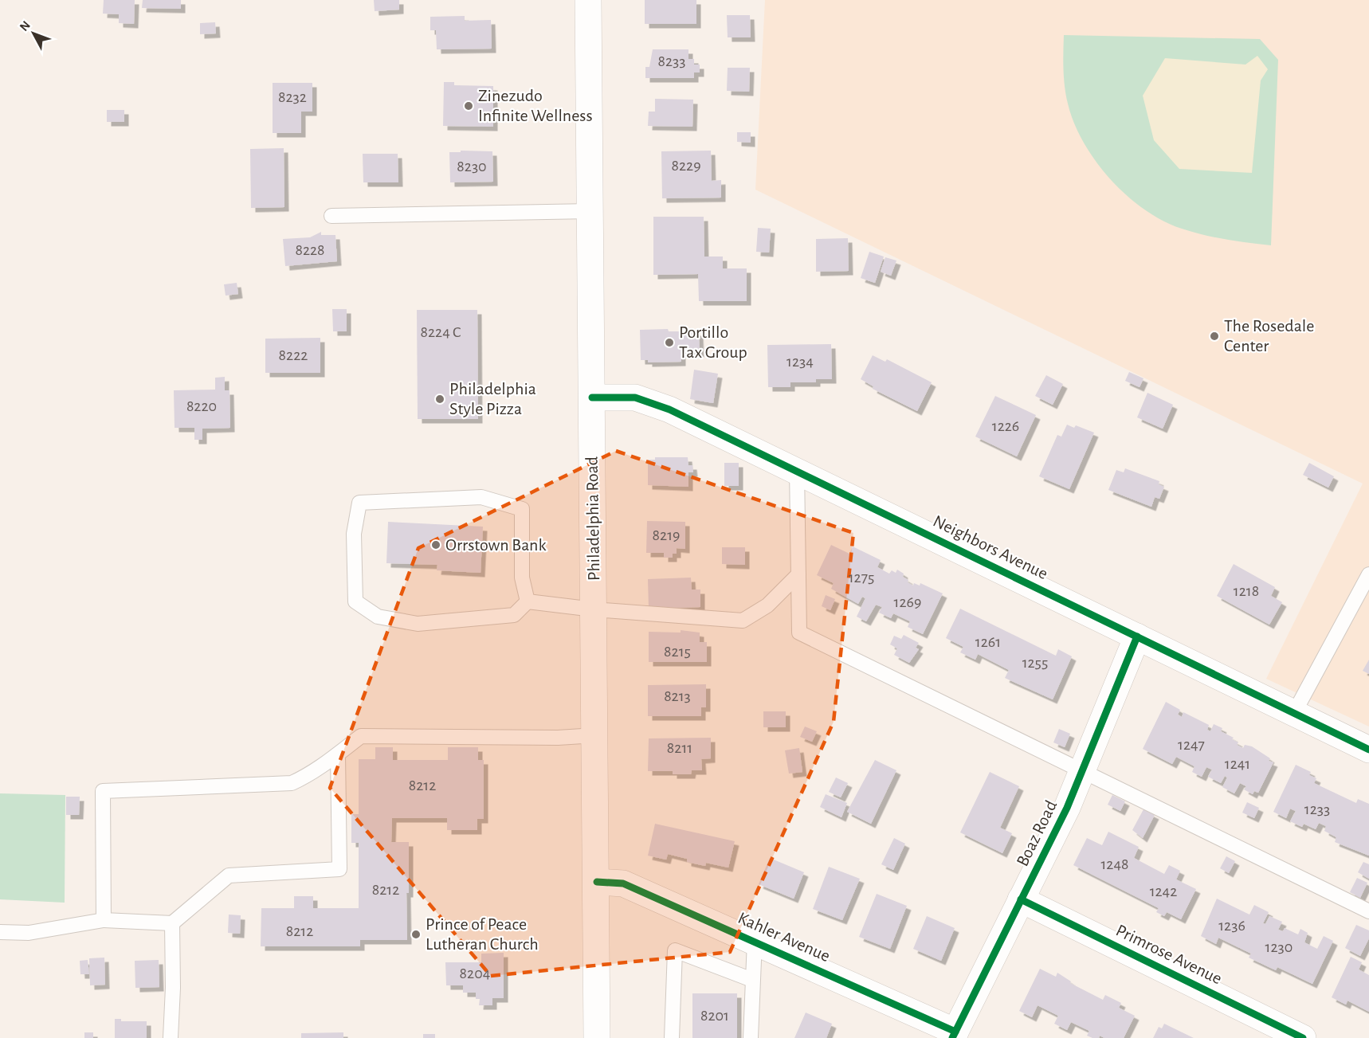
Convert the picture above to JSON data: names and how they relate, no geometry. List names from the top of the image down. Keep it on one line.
{"streets":{"street":["Philadelphia Road","Neighbors Avenue","Boaz Road","Kahler Avenue","Primrose Avenue"]},"crossings":[["Philadelphia Road","Neighbors Avenue"],["Philadelphia Road","Kahler Avenue"],["Neighbors Avenue","Boaz Road"],["Boaz Road","Kahler Avenue"],["Boaz Road","Primrose Avenue"]],"places":["Zinezudo Infinite Wellness","The Rosedale Center","Portillo Tax Group","Philadelphia Style Pizza","Orrstown Bank","Prince of Peace Lutheran Church"],"house_numbers":["8233","8232","8229","8230","8228","8224 C","8222","1234","8220","1226","8219","1275","1218","1269","1261","8215","1255","8213","1247","8211","1241","8212","1233","1248","8212","1242","1236","8212","1230","8204","8201"],"north":"top left"}
